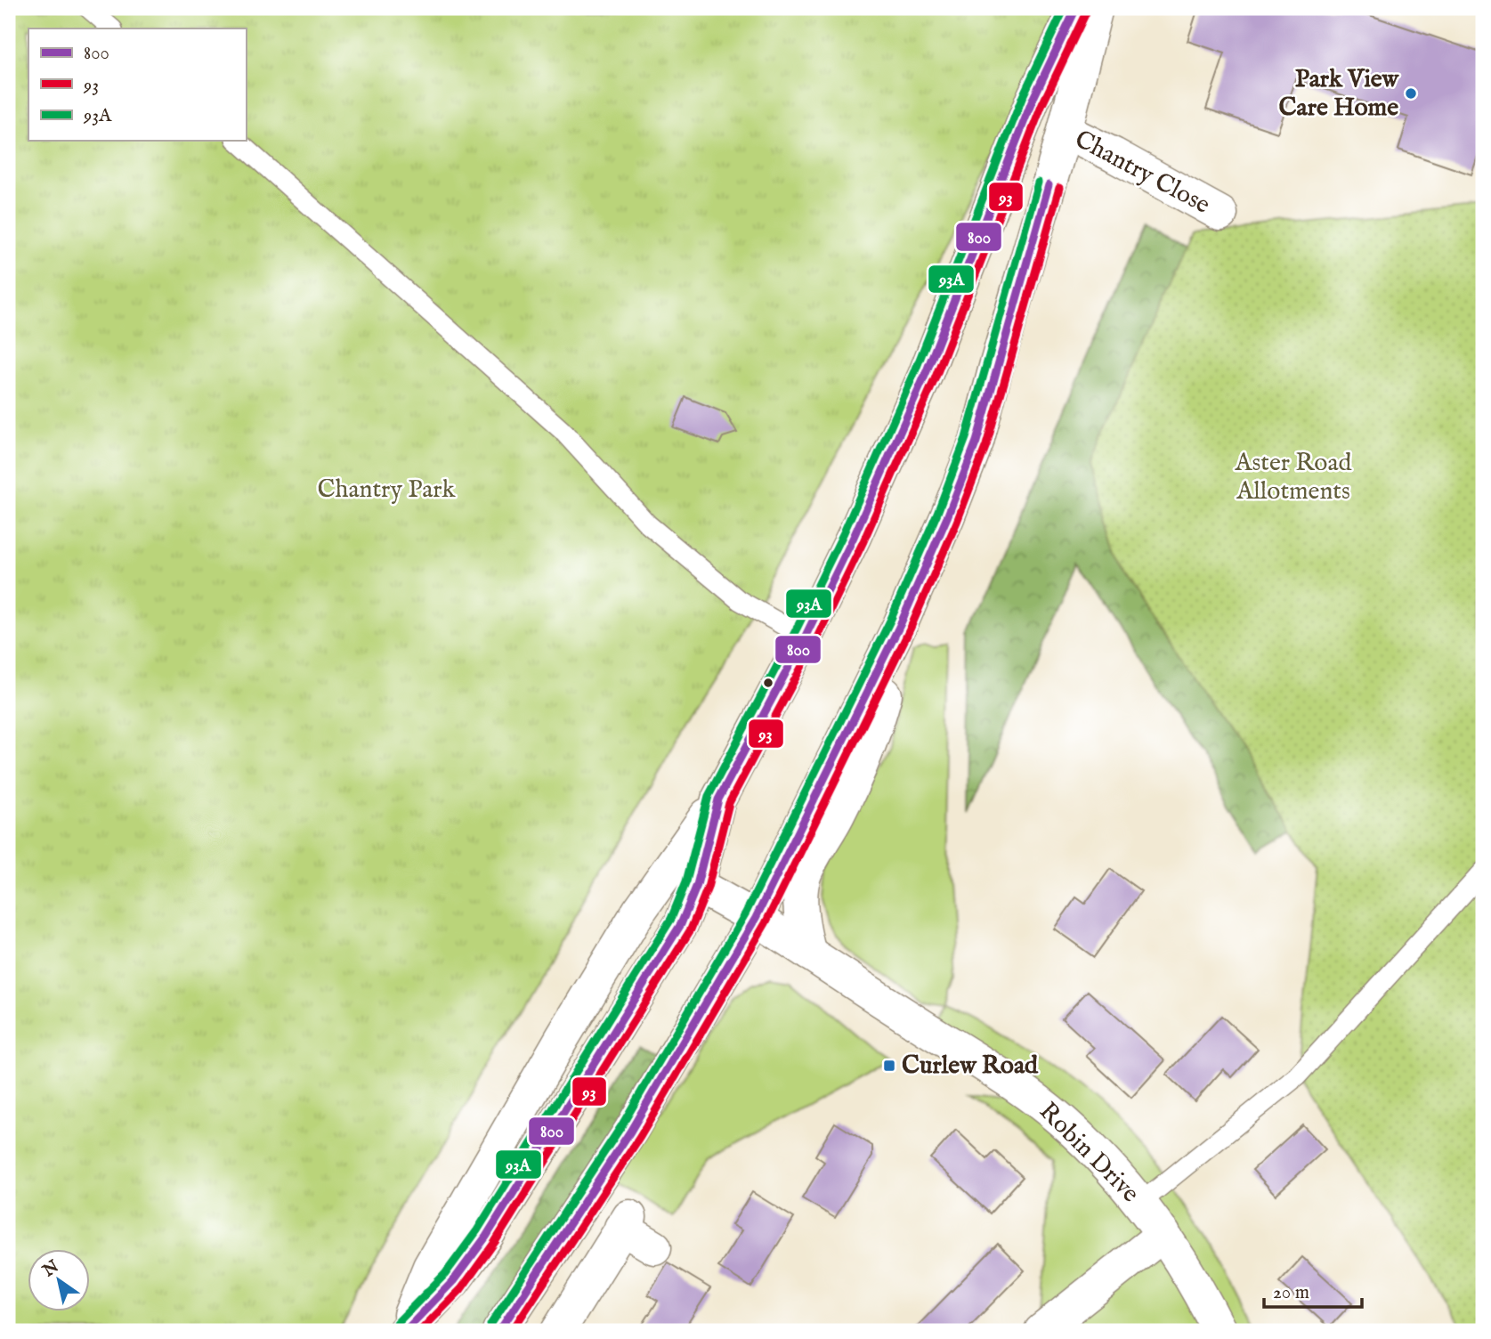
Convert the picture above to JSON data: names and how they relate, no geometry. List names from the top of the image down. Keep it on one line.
{"streets":{"main road":["Chantry Close","Robin Drive"]},"parks":["Aster Road Allotments","Chantry Park"],"places":{"other":["Park View Care Home"],"transit":["Curlew Road"]},"lines":["transit line 800","transit line 93A","transit line 93"],"legend":["800","93","93A"],"scale_bar":"20 m","north":"top left"}
